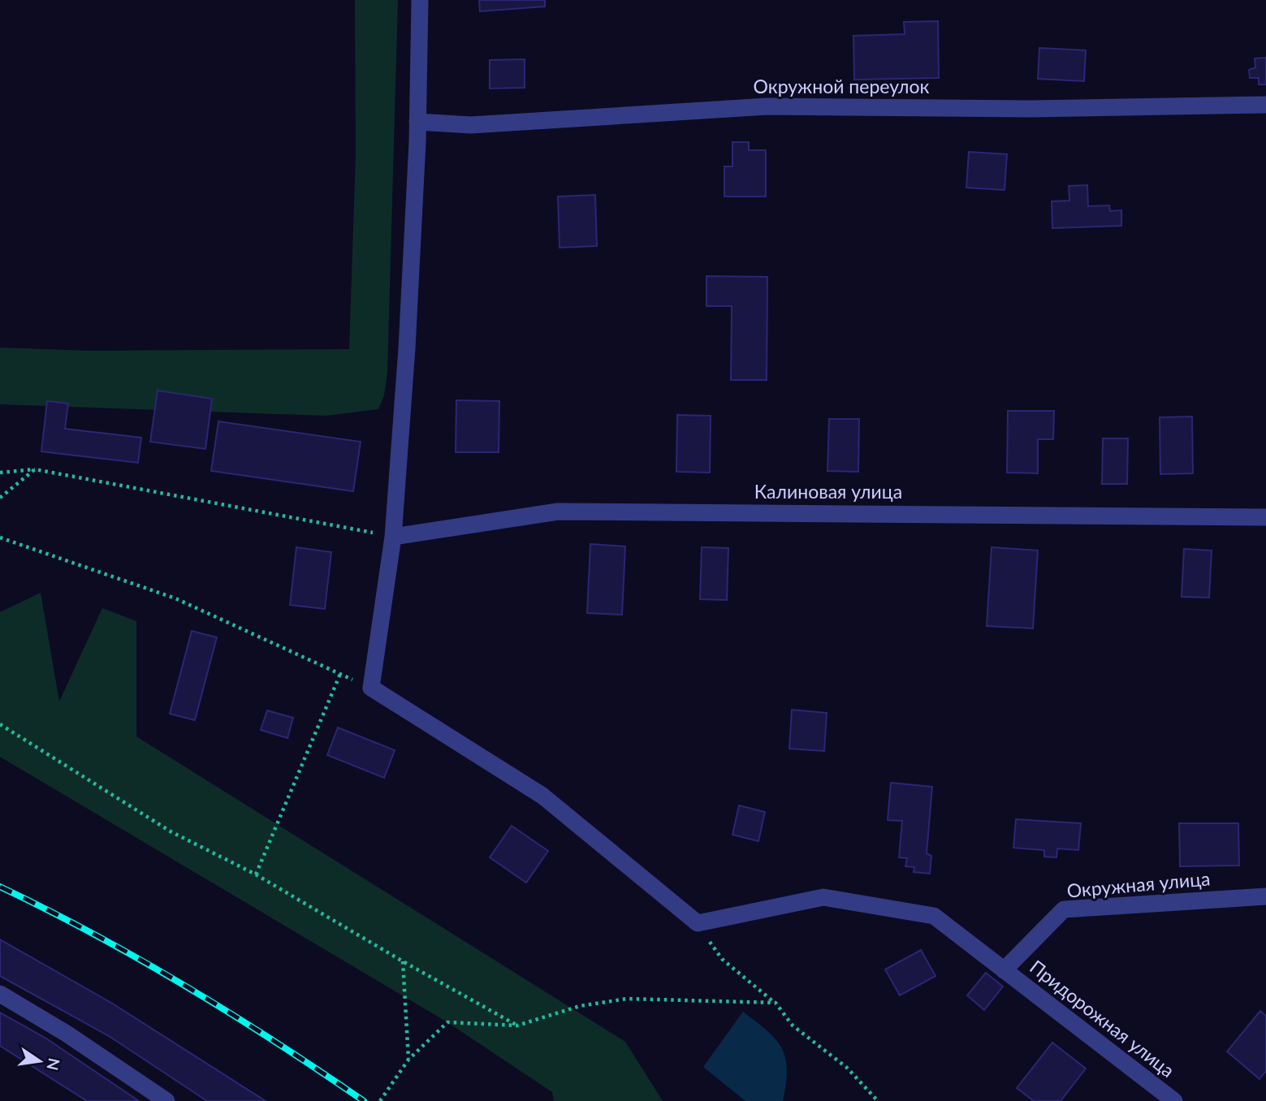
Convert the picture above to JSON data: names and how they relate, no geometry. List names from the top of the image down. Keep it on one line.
{"streets":{"street":["Окружной переулок","Калиновая улица","Окружная улица","Придорожная улица"]},"crossings":[["Окружная улица","Придорожная улица"]],"north":"right"}
